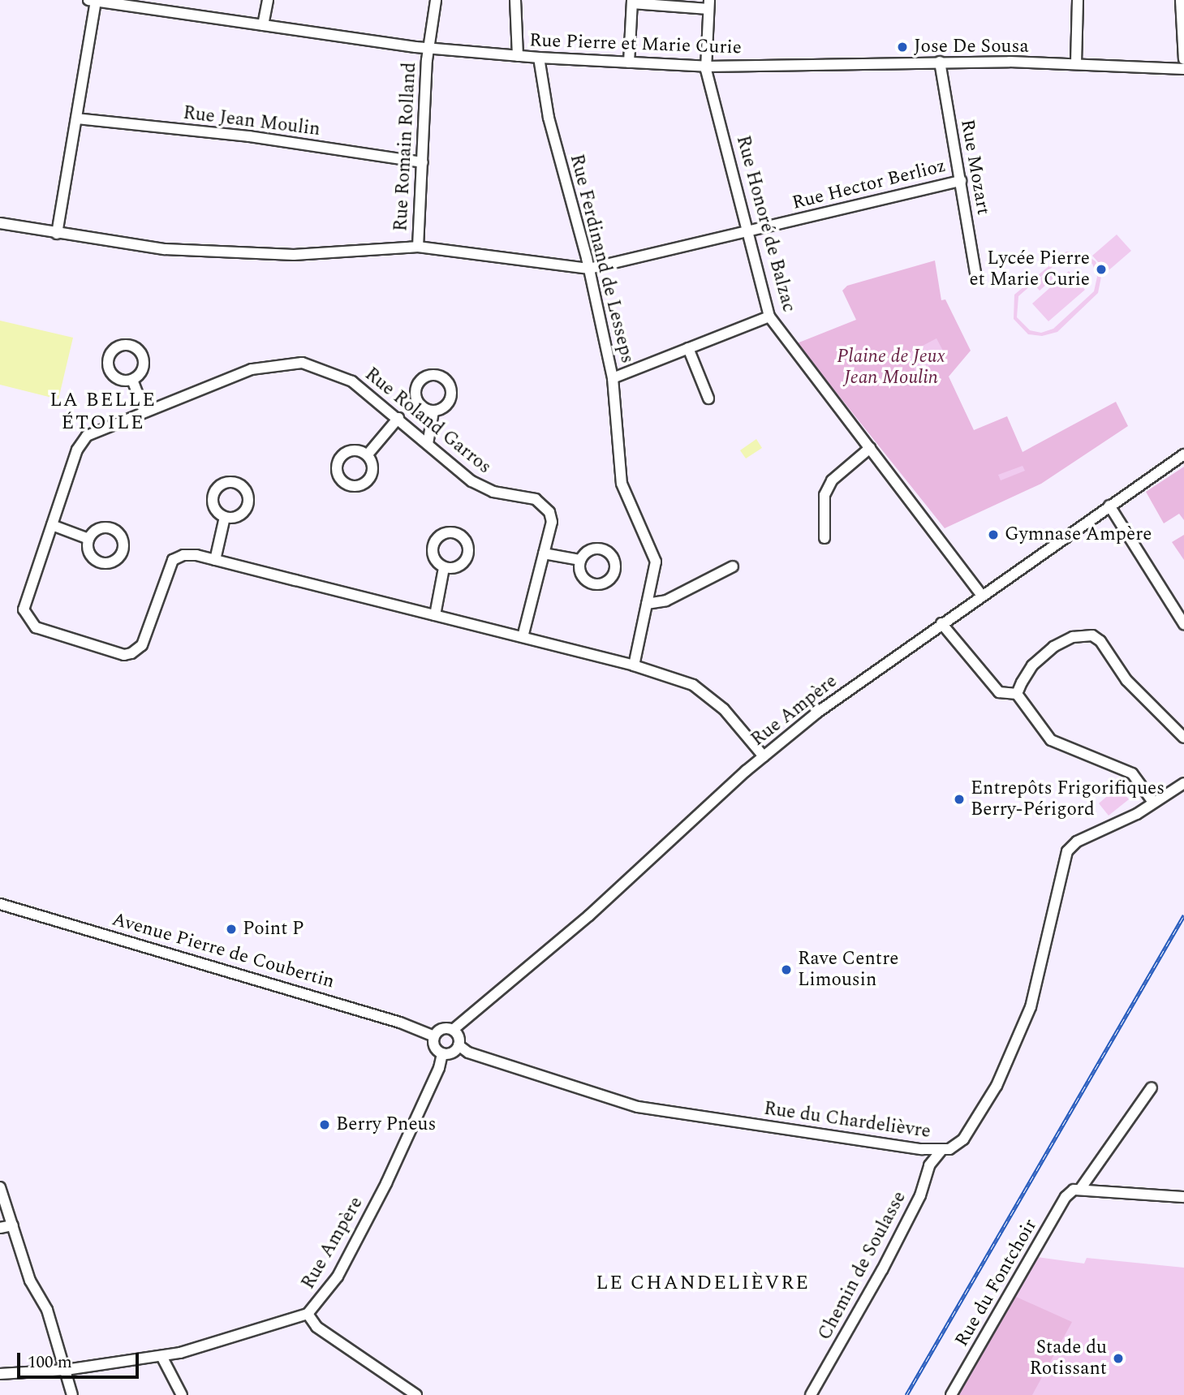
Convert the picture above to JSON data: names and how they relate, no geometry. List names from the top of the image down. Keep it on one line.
{"streets":{"street":["Rue Pierre et Marie Curie","Rue Jean Moulin","Rue Romain Rolland","Rue Mozart","Rue Hector Berlioz","Rue Honoré de Balzac","Rue Ferdinand de Lesseps","Rue Roland Garros","Rue Ampère","Avenue Pierre de Coubertin","Rue du Chardelièvre","Chemin de Soulasse","Rue du Fontchoir"]},"crossings":[["Rue Pierre et Marie Curie","Rue Romain Rolland"],["Rue Pierre et Marie Curie","Rue Mozart"],["Rue Pierre et Marie Curie","Rue Honoré de Balzac"],["Rue Pierre et Marie Curie","Rue Ferdinand de Lesseps"],["Rue Jean Moulin","Rue Romain Rolland"],["Rue Romain Rolland","Rue Hector Berlioz"],["Rue Mozart","Rue Hector Berlioz"],["Rue Hector Berlioz","Rue Honoré de Balzac"],["Rue Hector Berlioz","Rue Ferdinand de Lesseps"],["Rue Honoré de Balzac","Rue Ampère"],["Rue Ferdinand de Lesseps","Rue Roland Garros"],["Rue Roland Garros","Rue Ampère"],["Rue Ampère","Avenue Pierre de Coubertin"],["Rue Ampère","Rue du Chardelièvre"],["Avenue Pierre de Coubertin","Rue du Chardelièvre"],["Rue du Chardelièvre","Chemin de Soulasse"]],"districts":["LA BELLE ÉTOILE","LE CHANDELIÈVRE"],"parks":["Plaine de Jeux Jean Moulin"],"places":["Jose De Sousa","Lycée Pierre et Marie Curie","Gymnase Ampère","Entrepôts Frigorifiques Berry-Périgord","Point P","Rave Centre Limousin","Berry Pneus","Stade du Rotissant"],"scale_bar":"100 m"}
